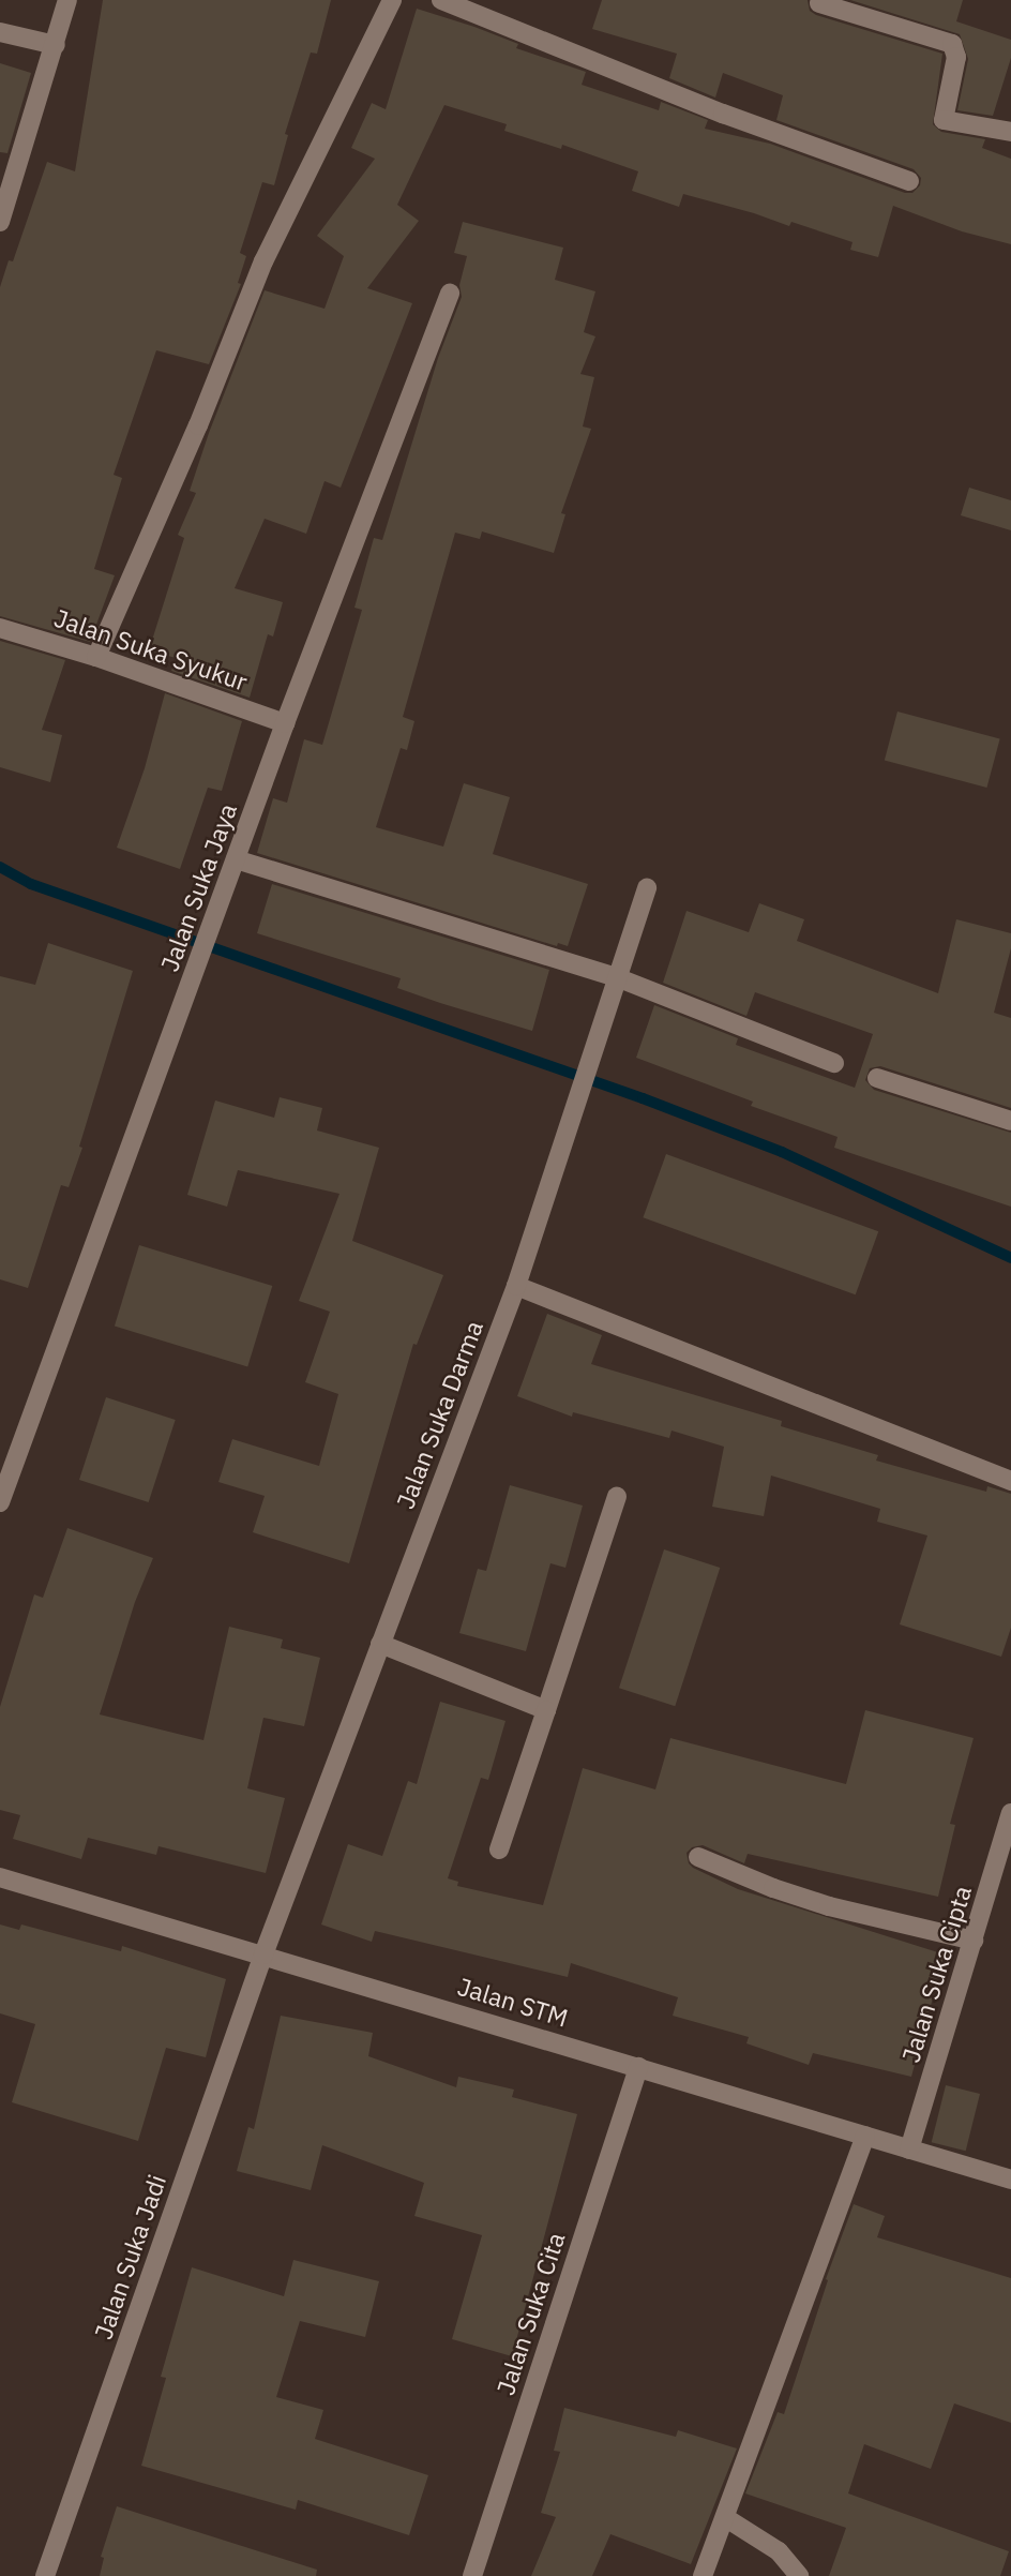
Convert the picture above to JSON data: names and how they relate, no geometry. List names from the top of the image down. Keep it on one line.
{"streets":{"street":["Jalan Suka Syukur","Jalan Suka Jaya","Jalan Suka Darma","Jalan Suka Cipta","Jalan STM","Jalan Suka Jadi","Jalan Suka Cita"]},"crossings":[["Jalan Suka Syukur","Jalan Suka Jaya"],["Jalan Suka Darma","Jalan STM"],["Jalan Suka Darma","Jalan Suka Jadi"],["Jalan Suka Cipta","Jalan STM"],["Jalan STM","Jalan Suka Jadi"],["Jalan STM","Jalan Suka Cita"]]}
